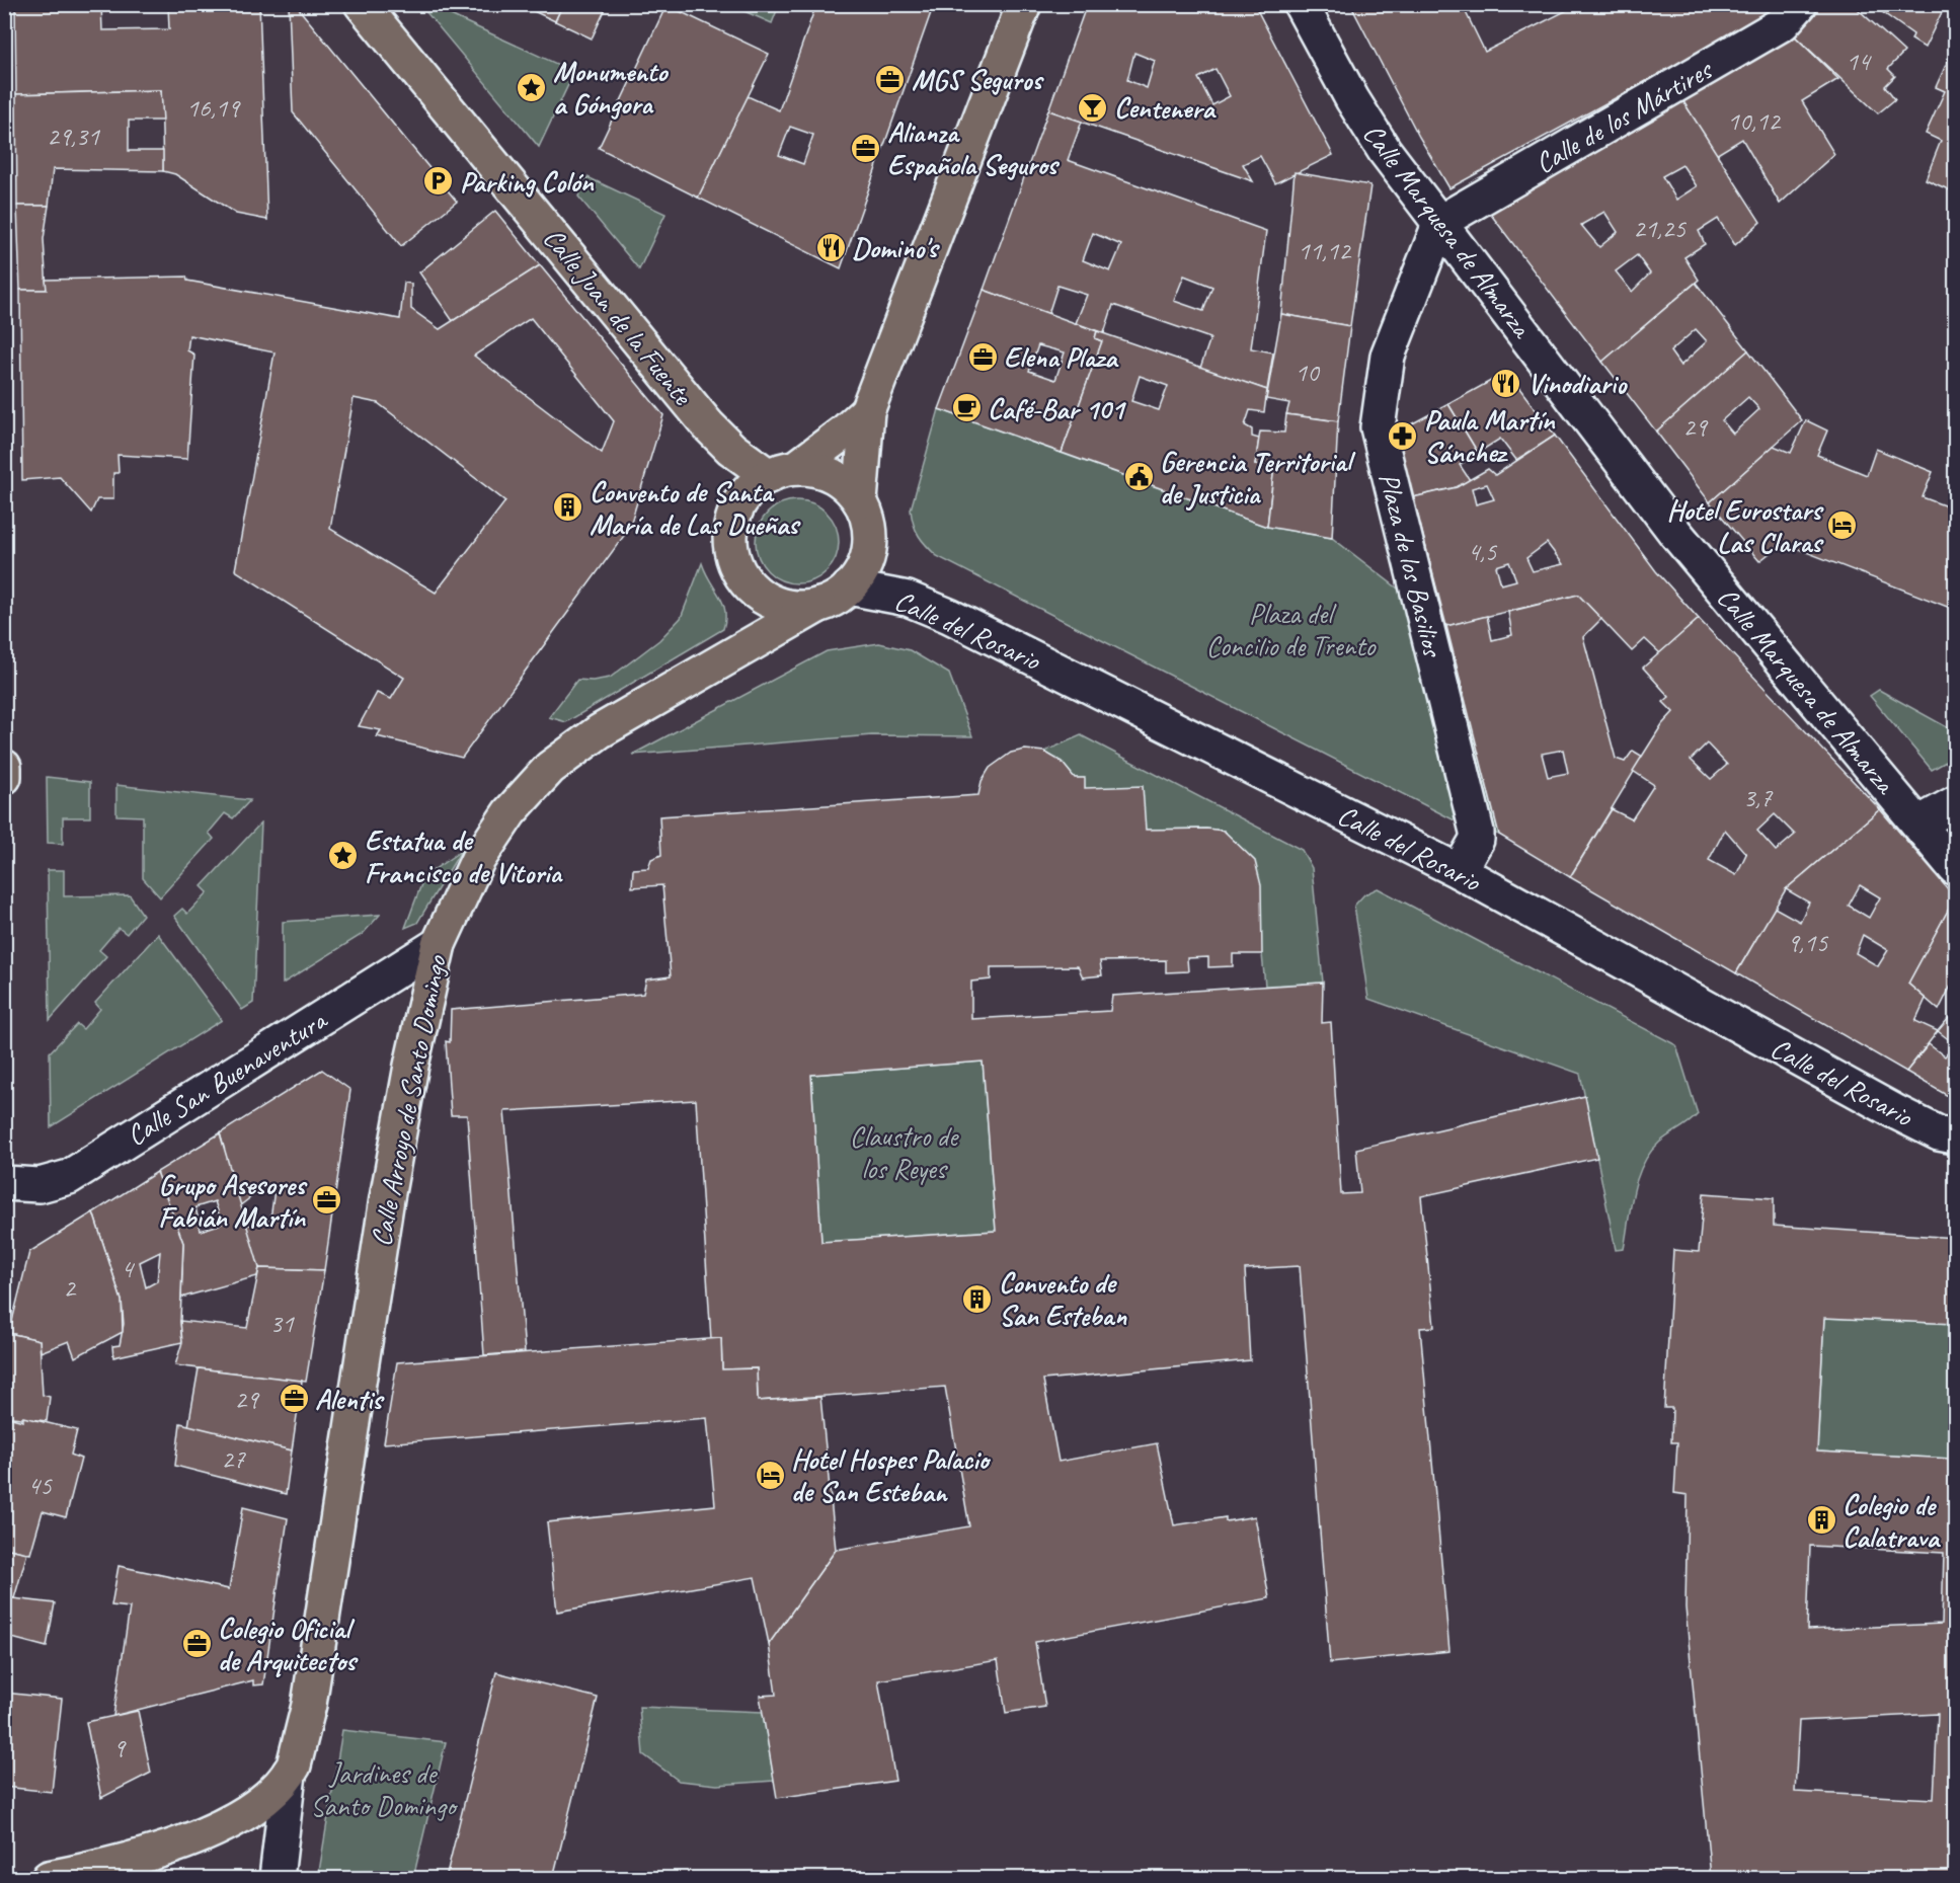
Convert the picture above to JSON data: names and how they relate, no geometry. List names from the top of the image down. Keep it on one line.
{"streets":{"main road":["Calle Juan de la Fuente","Calle Arroyo de Santo Domingo"],"street":["Calle de los Mártires","Calle Marquesa de Almarza","Plaza de los Basilios","Calle del Rosario","Calle San Buenaventura"]},"crossings":[["Calle de los Mártires","Calle Marquesa de Almarza"],["Calle de los Mártires","Plaza de los Basilios"],["Calle Marquesa de Almarza","Plaza de los Basilios"],["Calle Juan de la Fuente","Calle del Rosario"],["Calle Juan de la Fuente","Calle Arroyo de Santo Domingo"],["Plaza de los Basilios","Calle del Rosario"],["Calle del Rosario","Calle Arroyo de Santo Domingo"],["Calle San Buenaventura","Calle Arroyo de Santo Domingo"]],"parks":["Plaza del Concilio de Trento","Claustro de los Reyes","Jardines de Santo Domingo"],"places":{"office":["MGS Seguros","Alianza Española Seguros","Elena Plaza","Grupo Asesores Fabián Martín","Alentis","Colegio Oficial de Arquitectos"],"place":["Monumento a Góngora","Estatua de Francisco de Vitoria"],"bar":["Centenera"],"parking":["Parking Colón"],"restaurant":["Domino's","Vinodiario"],"cafe":["Café-Bar 101"],"pharmacy":["Paula Martín Sánchez"],"public building":["Gerencia Territorial de Justicia"],"building":["Convento de Santa María de Las Dueñas","Convento de San Esteban","Colegio de Calatrava"],"hotel":["Hotel Eurostars Las Claras","Hotel Hospes Palacio de San Esteban"]},"house_numbers":["14","16,19","10,12","29,31","21,25","11,12","10","29","4,5","3,7","9,15","4","2","31","29","27","45","9"]}
